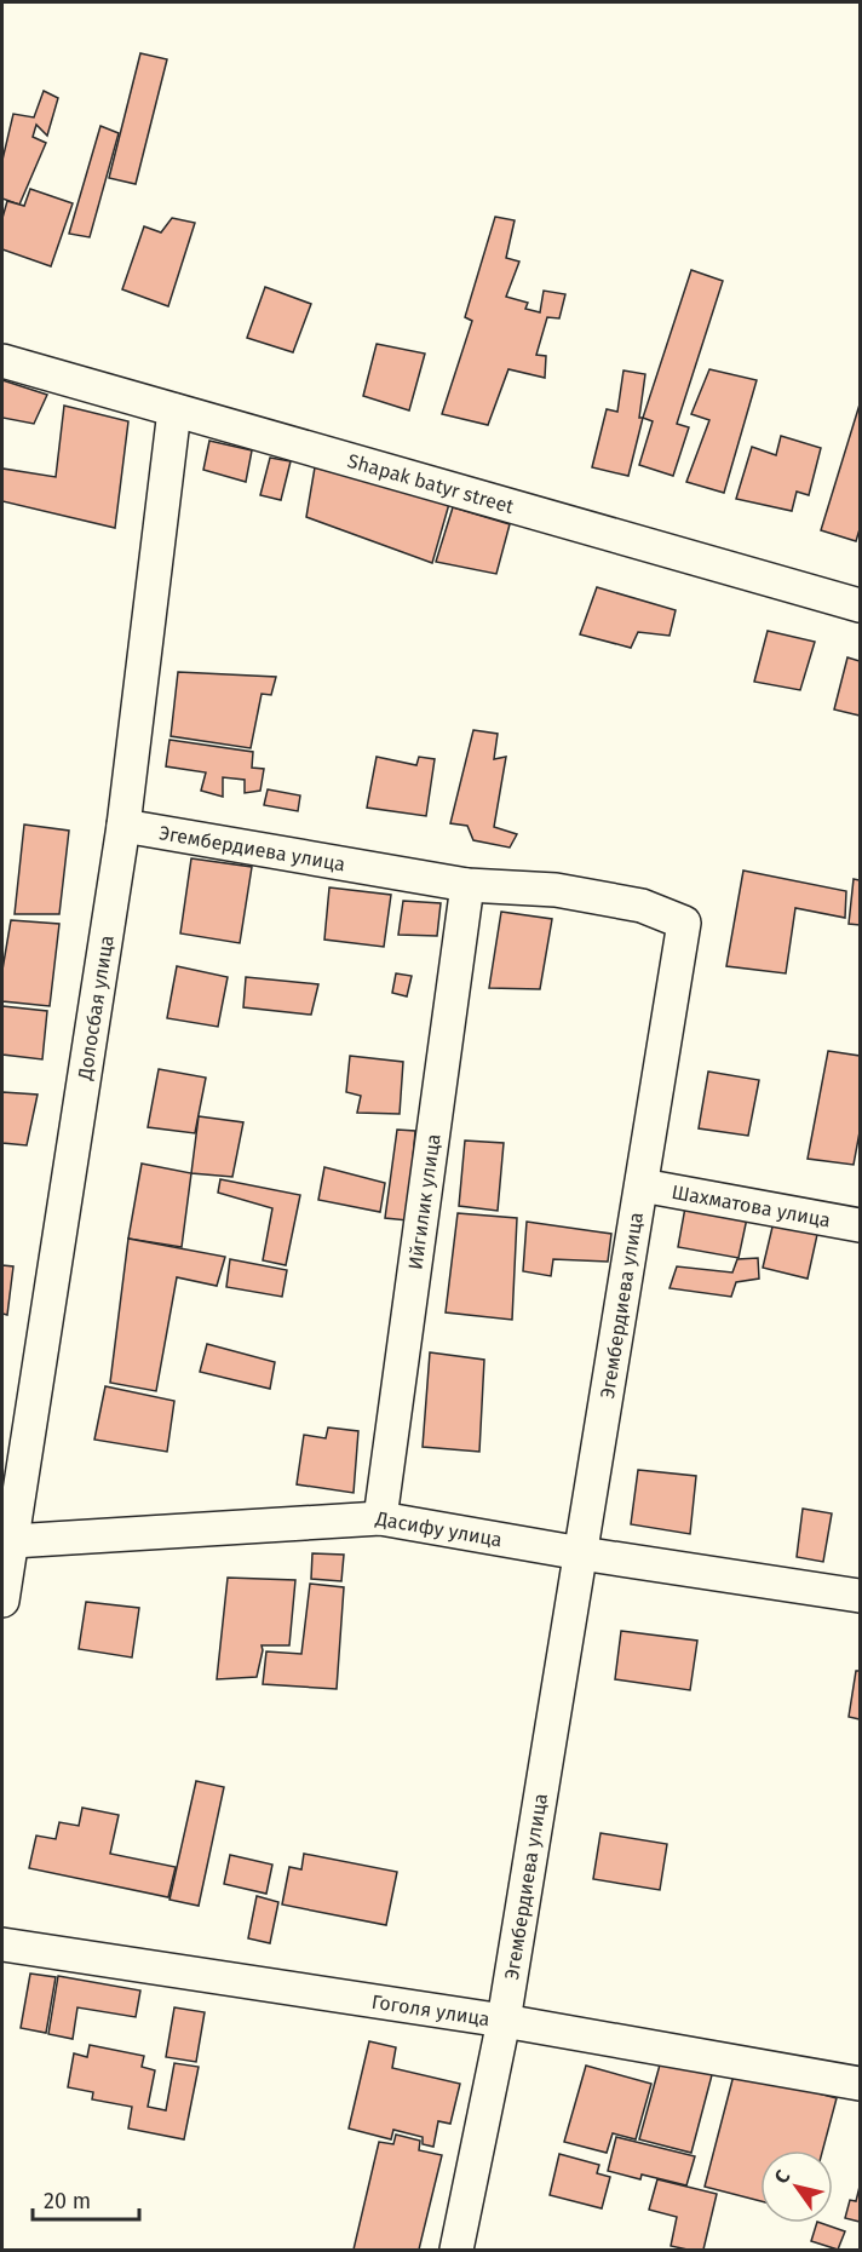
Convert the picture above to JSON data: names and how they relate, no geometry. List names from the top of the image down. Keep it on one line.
{"streets":{"street":["Shapak batyr street","Эгембердиева улица","Долосбая улица","Ийгилик улица","Шахматова улица","Дасифу улица","Гоголя улица"]},"crossings":[["Shapak batyr street","Долосбая улица"],["Эгембердиева улица","Долосбая улица"],["Эгембердиева улица","Ийгилик улица"],["Эгембердиева улица","Шахматова улица"],["Эгембердиева улица","Дасифу улица"],["Эгембердиева улица","Гоголя улица"],["Долосбая улица","Дасифу улица"],["Ийгилик улица","Дасифу улица"]],"scale_bar":"20 m","north":"top left"}
